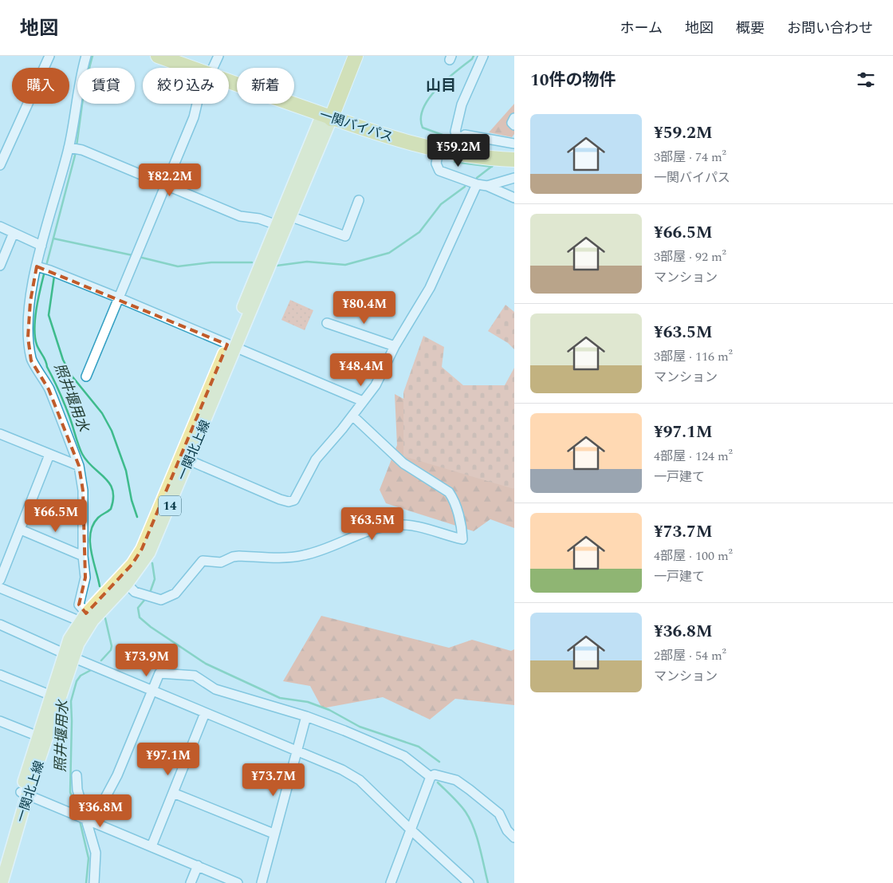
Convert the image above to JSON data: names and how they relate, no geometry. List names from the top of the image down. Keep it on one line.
{"streets":{"highway":["一関バイパス"],"main road":["一関北上線","14"]},"crossings":[["一関バイパス","一関北上線"]],"districts":["山目"],"water":["照井堰用水"],"page":{"header":"地図","nav":["ホーム","地図","概要","お問い合わせ"],"heading":"10件の物件","chip":["購入","賃貸","絞り込み","新着"],"list":[{"name":"¥59.2M","note":"3部屋 · 74 m² · 一関バイパス"},{"name":"¥66.5M","note":"3部屋 · 92 m² · マンション"},{"name":"¥63.5M","note":"3部屋 · 116 m² · マンション"},{"name":"¥97.1M","note":"4部屋 · 124 m² · 一戸建て"},{"name":"¥73.7M","note":"4部屋 · 100 m² · 一戸建て"},{"name":"¥36.8M","note":"2部屋 · 54 m² · マンション"}],"price":["¥59.2M","¥82.2M","¥80.4M","¥48.4M","¥66.5M","¥63.5M","¥73.9M","¥97.1M","¥73.7M","¥36.8M"]}}
